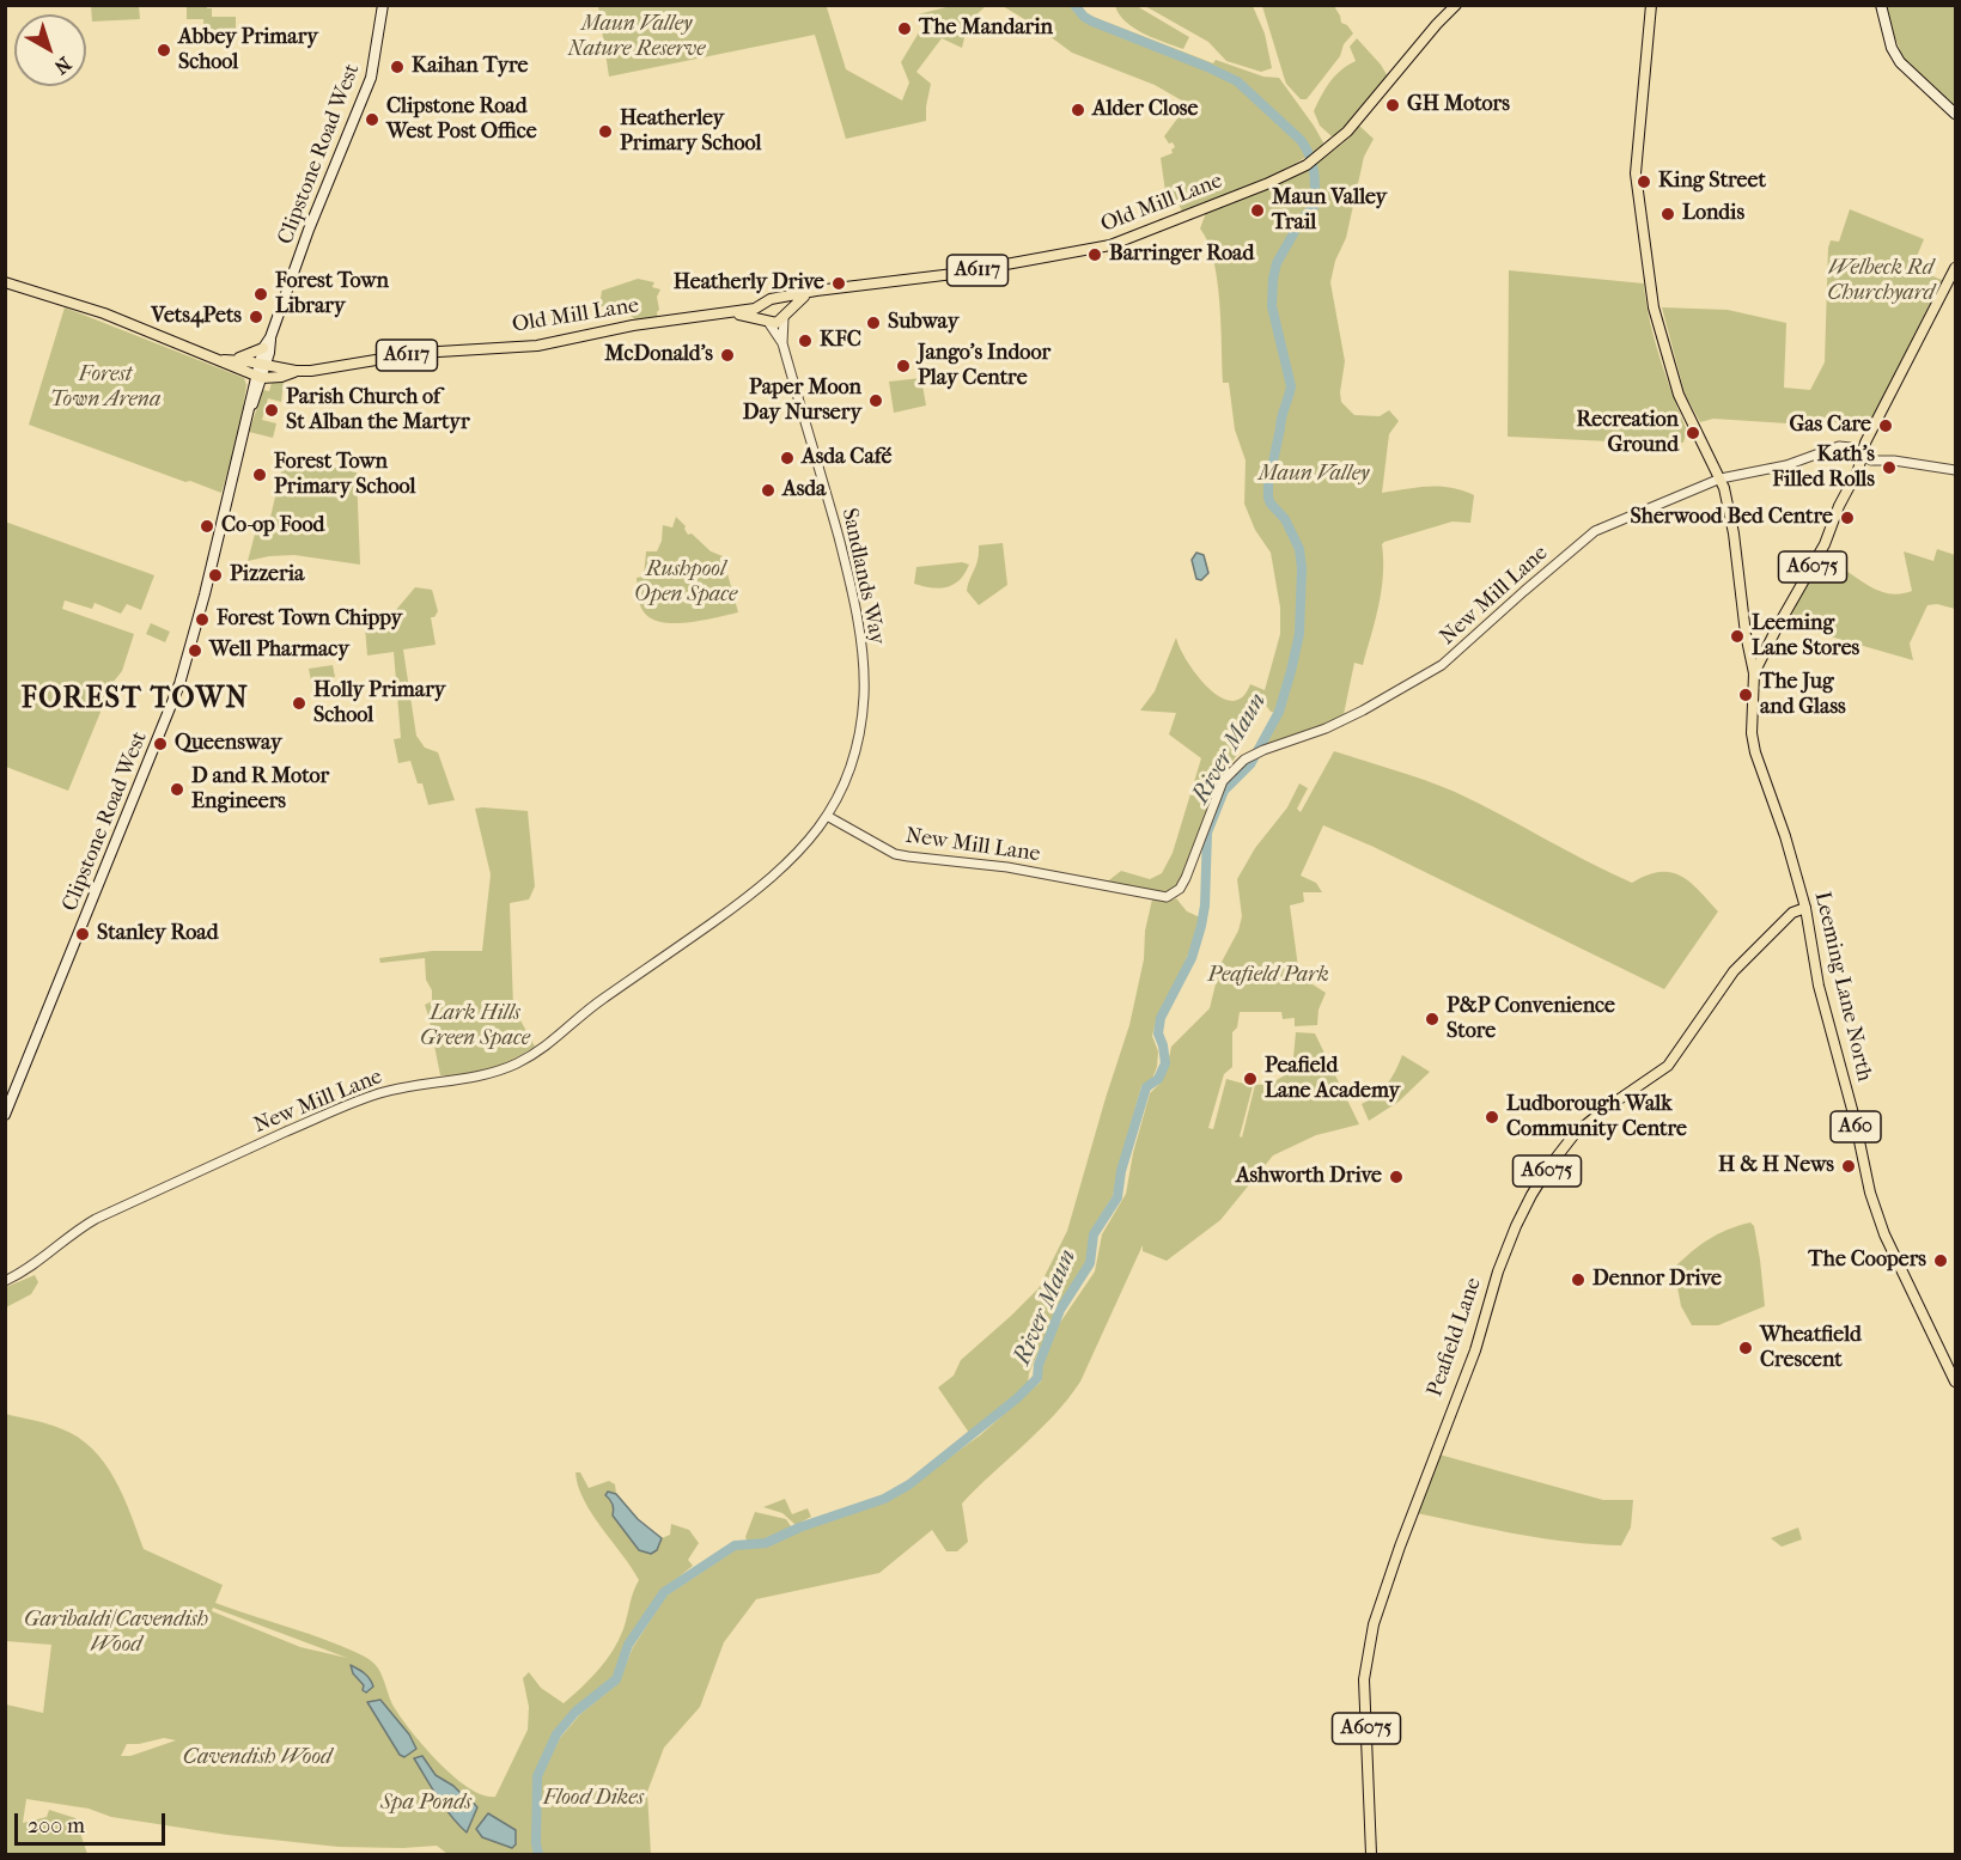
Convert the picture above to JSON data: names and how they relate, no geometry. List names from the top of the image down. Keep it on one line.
{"streets":{"main road":["Clipstone Road West","Old Mill Lane","A6117","A6075","Leeming Lane North","A60","Peafield Lane"],"street":["Sandlands Way","New Mill Lane"]},"crossings":[["Clipstone Road West","Old Mill Lane"],["Clipstone Road West","A6117"],["Old Mill Lane","A6117"],["A6075","New Mill Lane"],["A6075","Leeming Lane North"],["A6075","A60"],["Sandlands Way","New Mill Lane"],["New Mill Lane","A60"],["Leeming Lane North","A60"],["Leeming Lane North","Peafield Lane"]],"districts":["FOREST TOWN"],"water":["River Maun"],"parks":["Maun Valley Nature Reserve","Welbeck Rd Churchyard","Forest Town Arena","Maun Valley","Rushpool Open Space","Peafield Park","Lark Hills Green Space","Garibaldi/Cavendish Wood","Cavendish Wood","Flood Dikes","Spa Ponds"],"places":["The Mandarin","Abbey Primary School","Kaihan Tyre","GH Motors","Alder Close","Clipstone Road West Post Office","Heatherley Primary School","King Street","Maun Valley Trail","Londis","Barringer Road","Heatherly Drive","Forest Town Library","Vets4Pets","Subway","KFC","McDonald's","Jango's Indoor Play Centre","Paper Moon Day Nursery","Parish Church of St Alban the Martyr","Gas Care","Recreation Ground","Asda Café","Kath's Filled Rolls","Forest Town Primary School","Asda","Sherwood Bed Centre","Co-op Food","Pizzeria","Forest Town Chippy","Leeming Lane Stores","Well Pharmacy","The Jug and Glass","Holly Primary School","Queensway","D and R Motor Engineers","Stanley Road","P&P Convenience Store","Peafield Lane Academy","Ludborough Walk Community Centre","H & H News","Ashworth Drive","The Coopers","Dennor Drive","Wheatfield Crescent"],"scale_bar":"200 m","north":"bottom right"}
